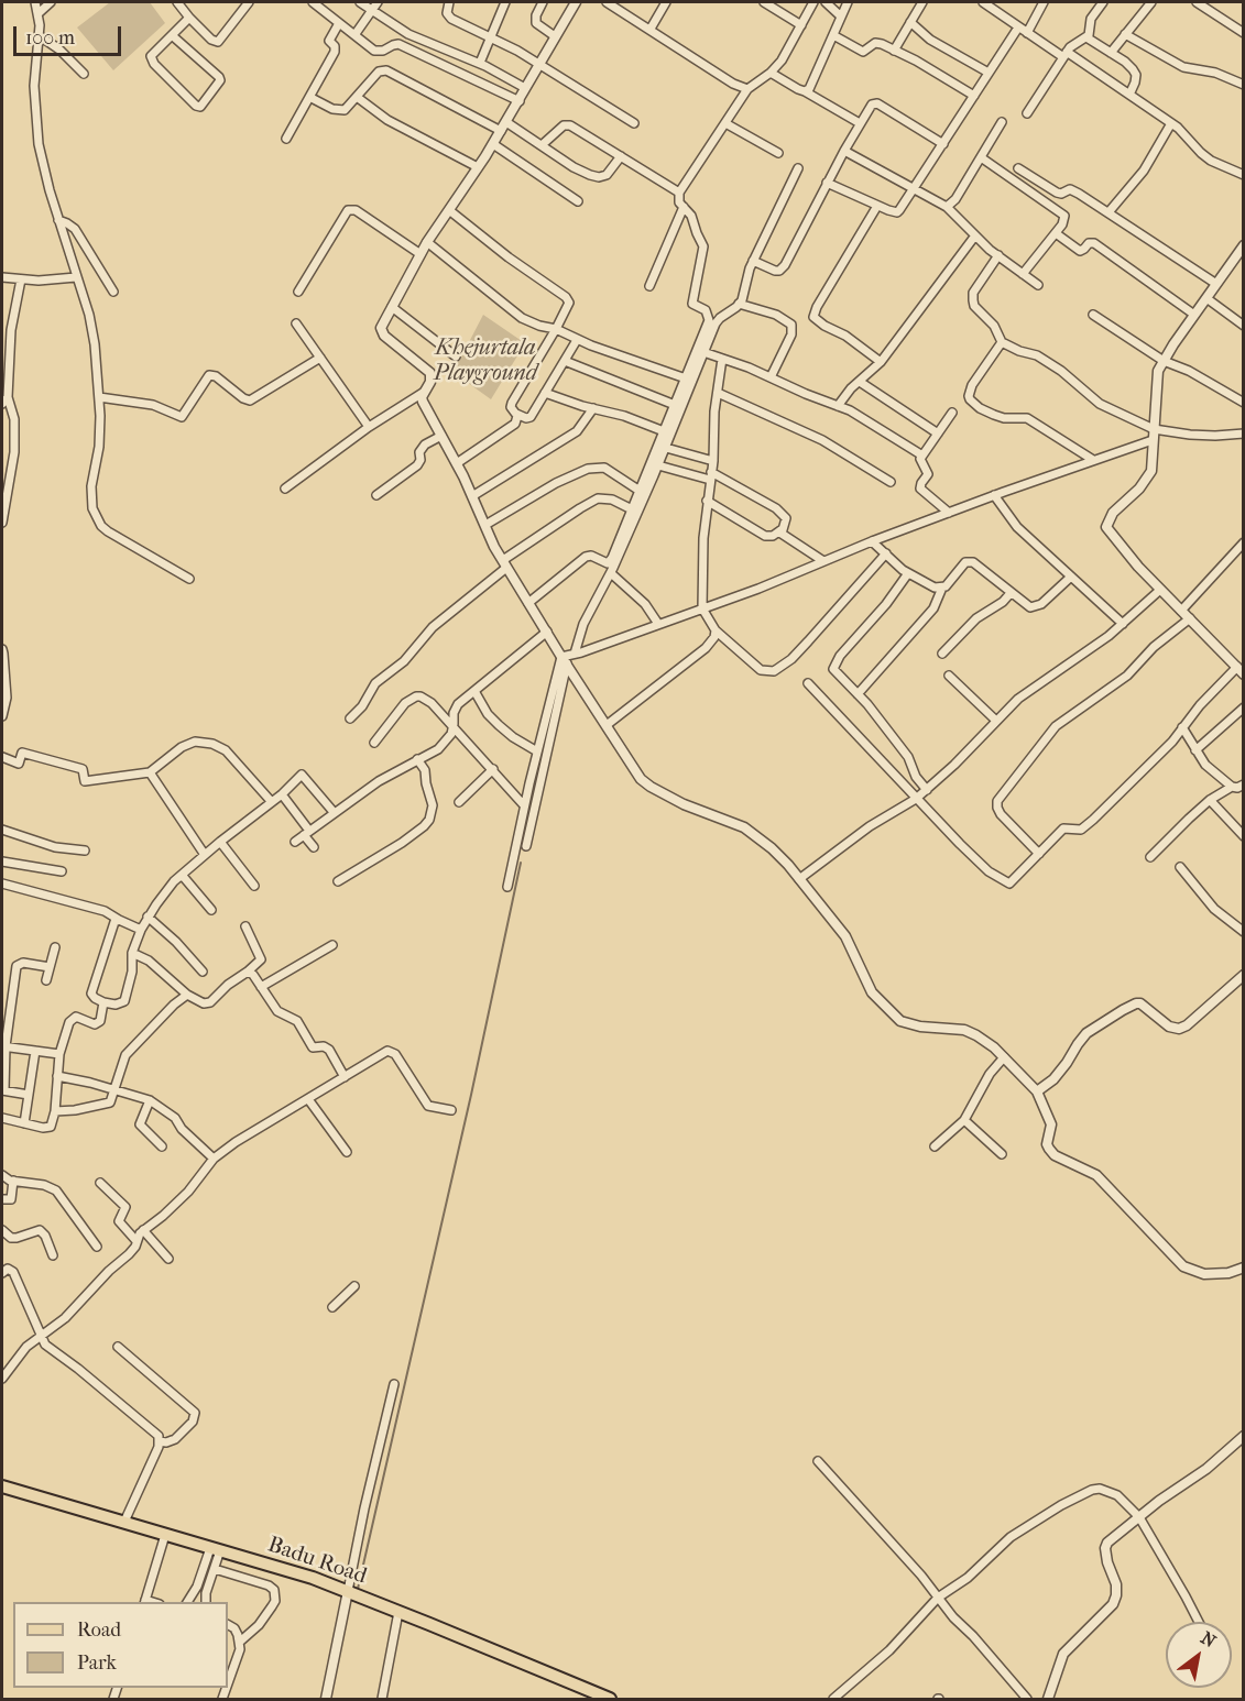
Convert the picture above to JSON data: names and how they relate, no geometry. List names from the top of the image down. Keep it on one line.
{"streets":{"main road":["Badu Road"]},"parks":["Khejurtala Playground"],"legend":["Road","Park"],"scale_bar":"100 m","north":"top right"}
